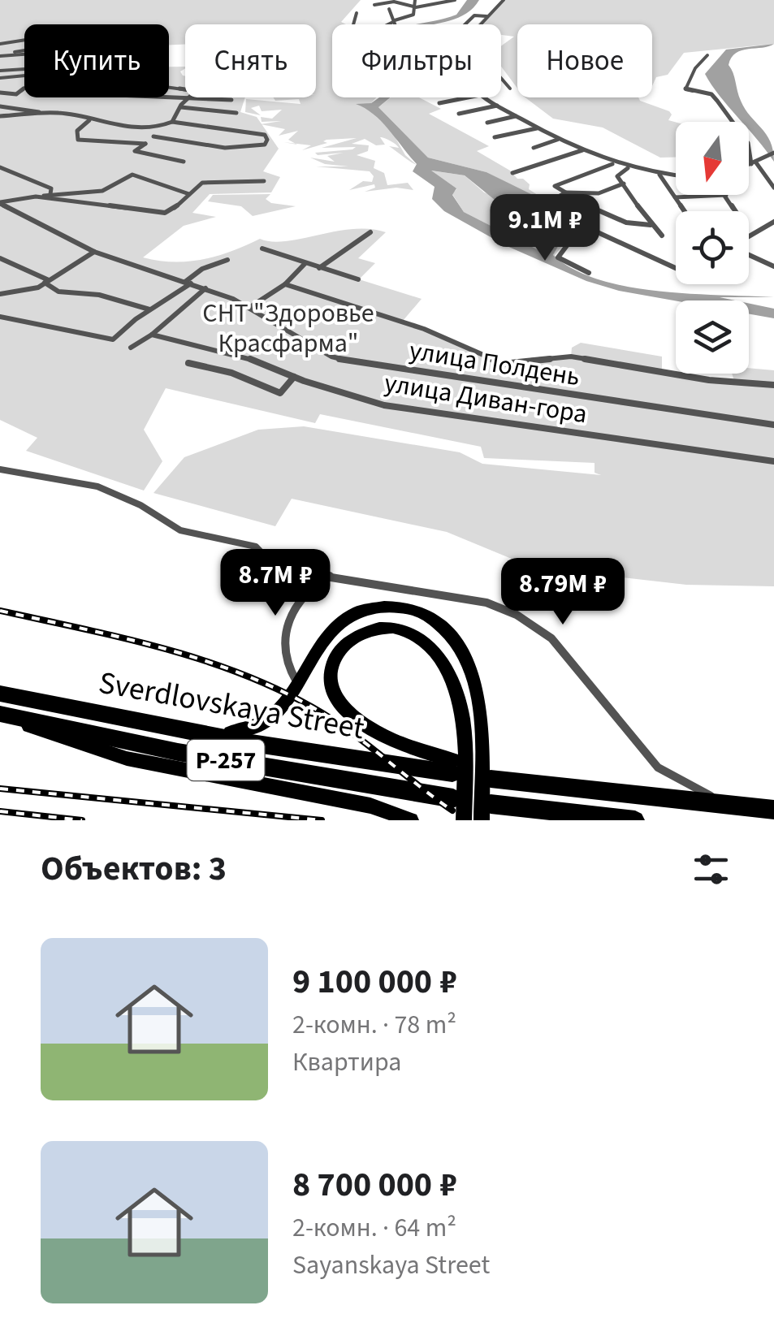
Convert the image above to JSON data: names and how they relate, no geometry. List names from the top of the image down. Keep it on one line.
{"streets":{"highway":["Sverdlovskaya Street","Р-257"],"street":["улица Полдень","улица Диван-гора"]},"parks":["СНТ \"Здоровье Красфарма\""],"north":"bottom","page":{"chip":["Купить","Снять","Фильтры","Новое"],"price":["9.1M ₽","8.7M ₽","8.79M ₽"],"heading":"Объектов: 3","list":[{"name":"9 100 000 ₽","note":"2-комн. · 78 m² · Квартира"},{"name":"8 700 000 ₽","note":"2-комн. · 64 m² · Sayanskaya Street"}]}}
